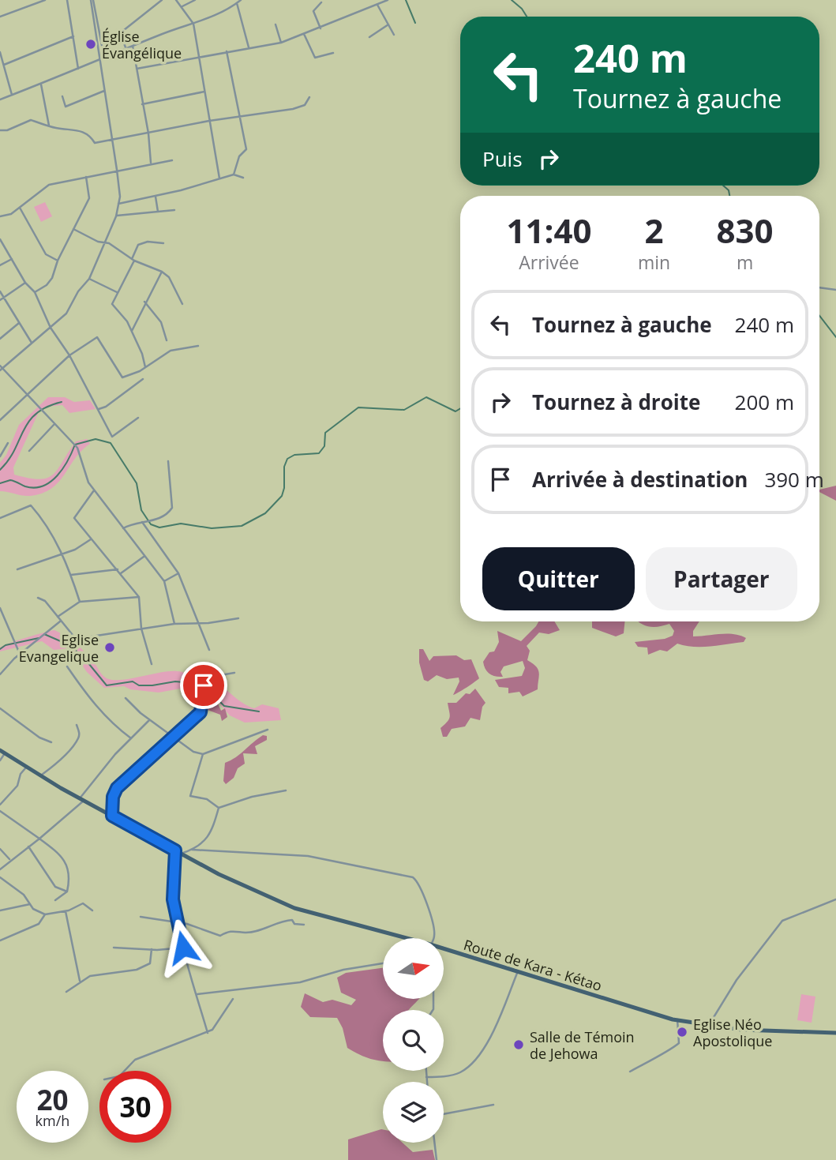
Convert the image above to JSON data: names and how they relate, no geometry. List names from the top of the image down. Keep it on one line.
{"streets":{"main road":["Route de Kara - Kétao"]},"places":["Église Évangélique","Eglise Evangelique","Eglise Néo Apostolique","Salle de Témoin de Jehowa"],"north":"right","page":{"turn":["240 m","Tournez à gauche"],"then":"Puis","eta":["11:40","Arrivée","2","min","830","m"],"list":[{"name":"Tournez à gauche","value":"240 m"},{"name":"Tournez à droite","value":"200 m"},{"name":"Arrivée à destination","value":"390 m"}],"buttons":["Quitter","Partager"],"speed":"20 km/h","limit":"30"}}
